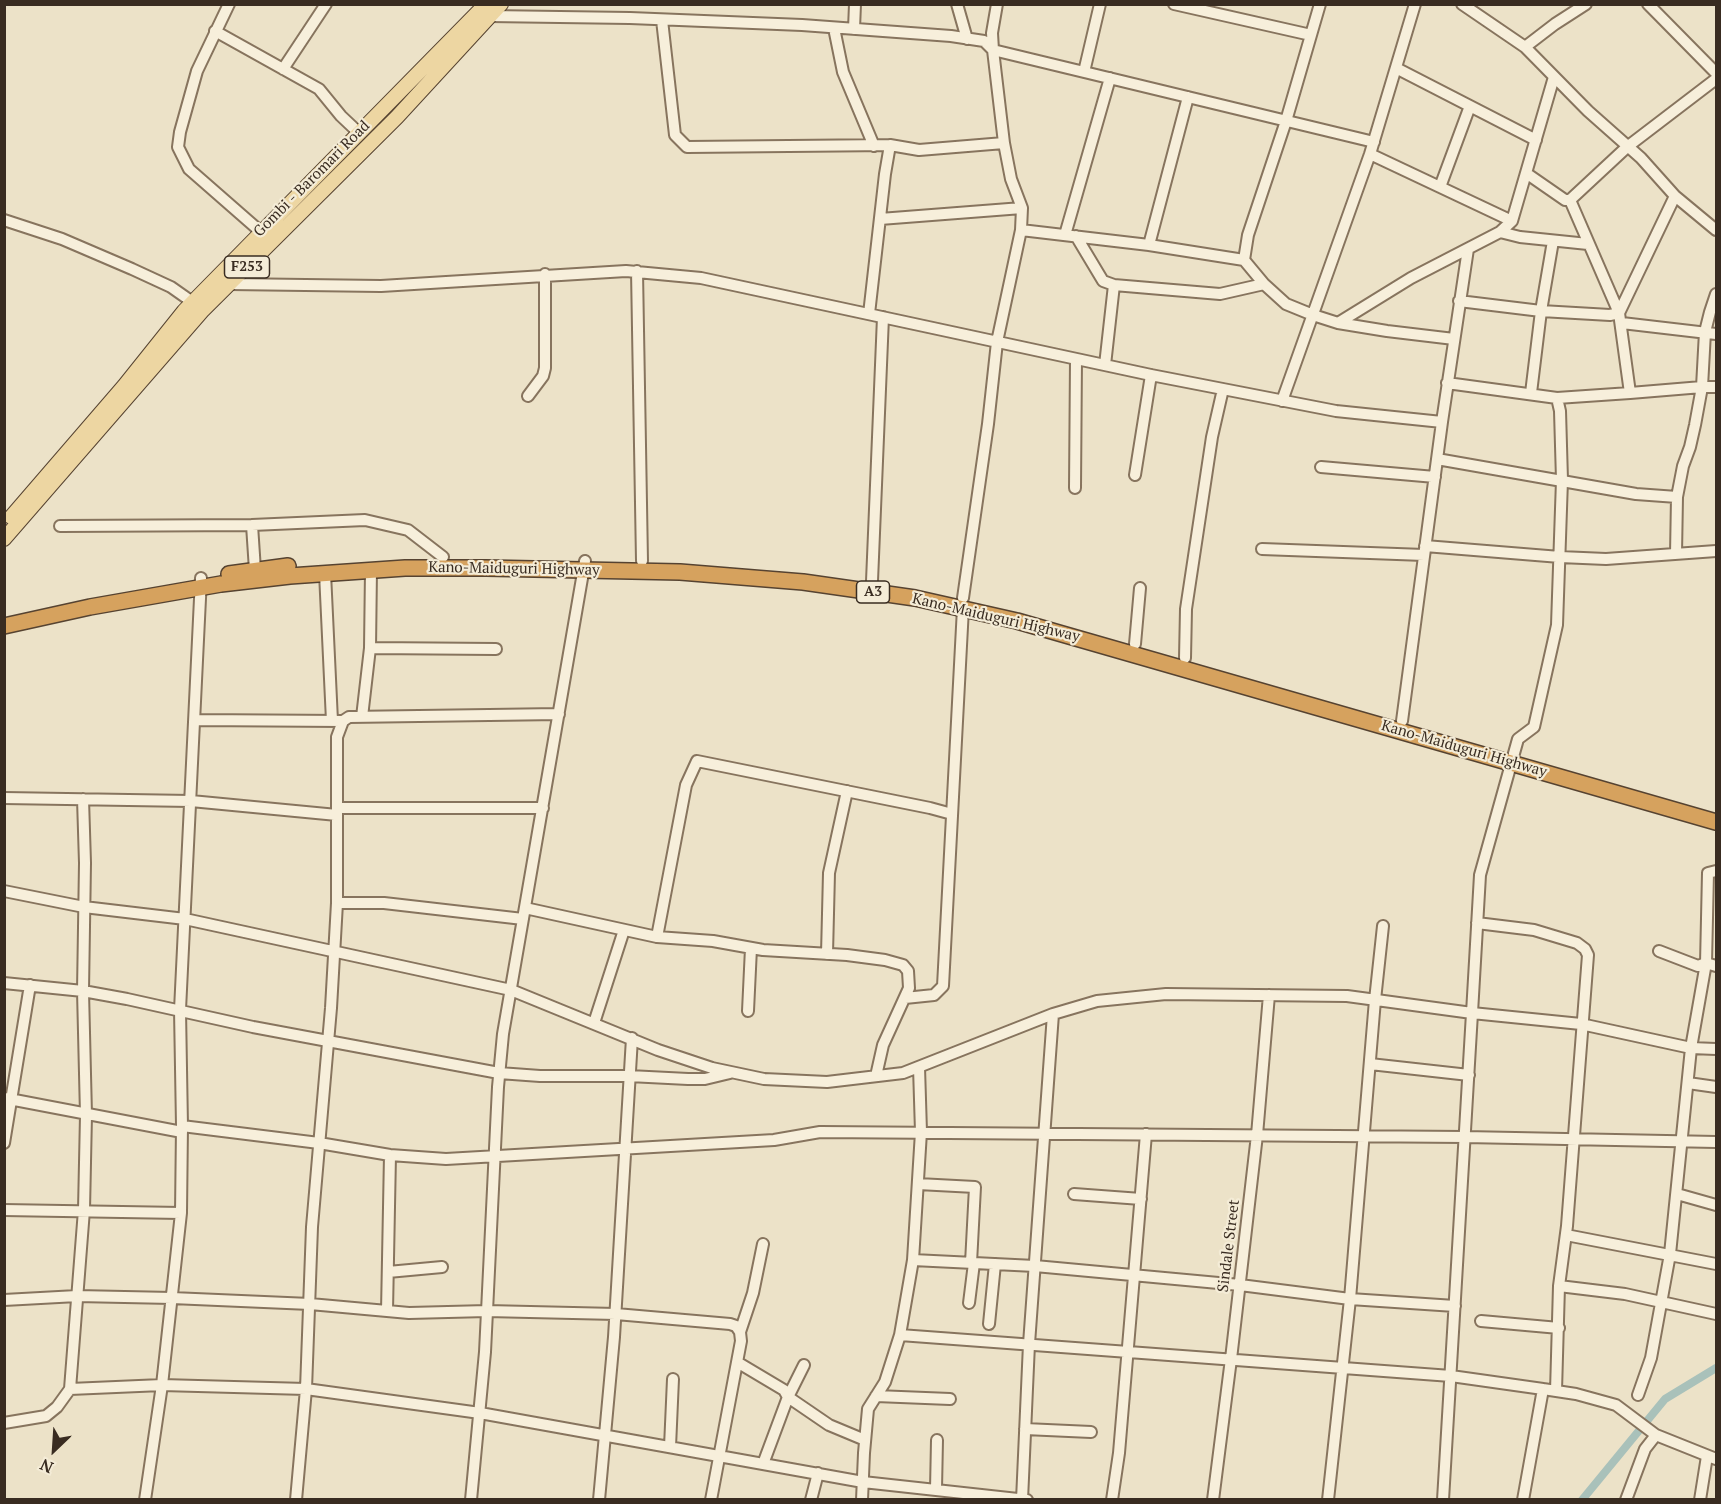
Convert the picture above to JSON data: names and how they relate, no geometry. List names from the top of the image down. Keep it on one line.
{"streets":{"highway":["Kano-Maiduguri Highway","A3"],"main road":["Gombi - Baromari Road","F253"],"street":["Sindale Street"]},"north":"bottom left"}
